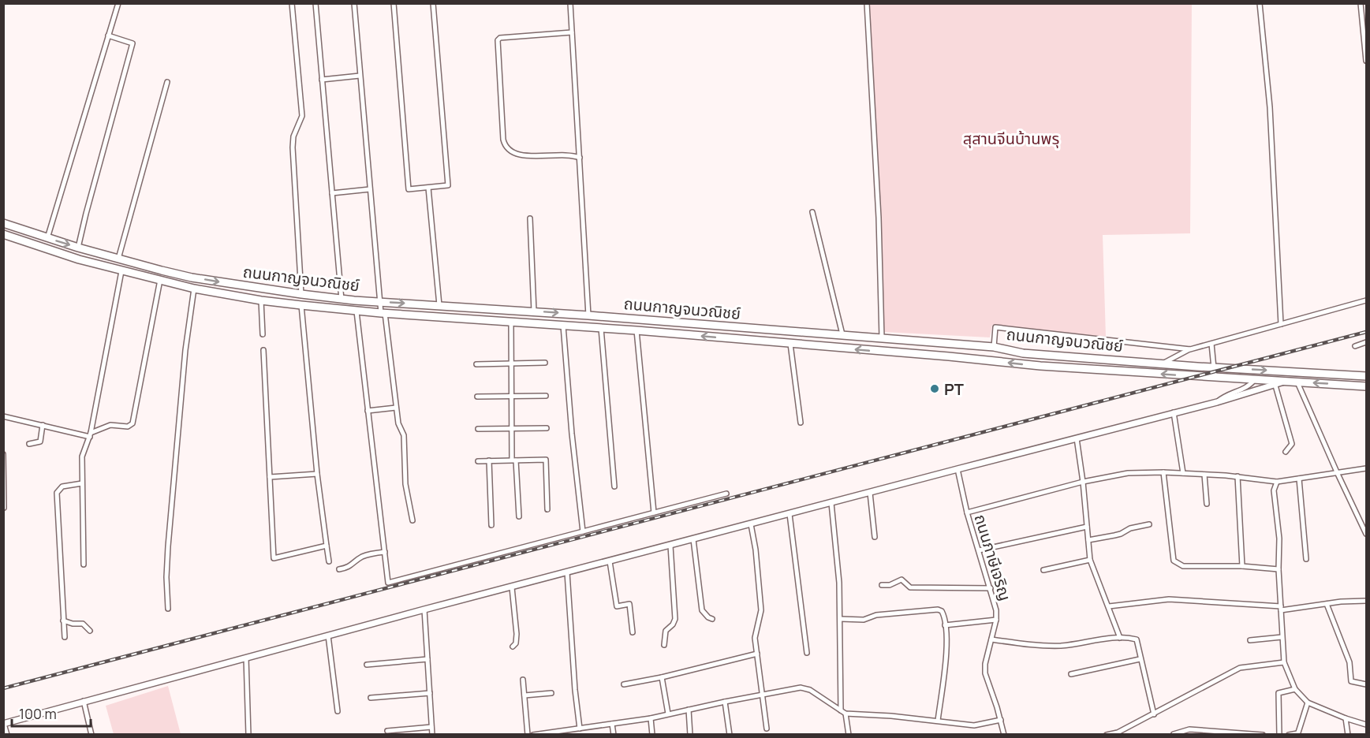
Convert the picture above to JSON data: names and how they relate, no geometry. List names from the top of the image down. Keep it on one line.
{"streets":{"highway":["ถนนกาญจนวณิชย์"],"street":["ถนนภาษีเจริญ"]},"parks":["สุสานจีนบ้านพรุ"],"places":["PT"],"scale_bar":"100 m"}
